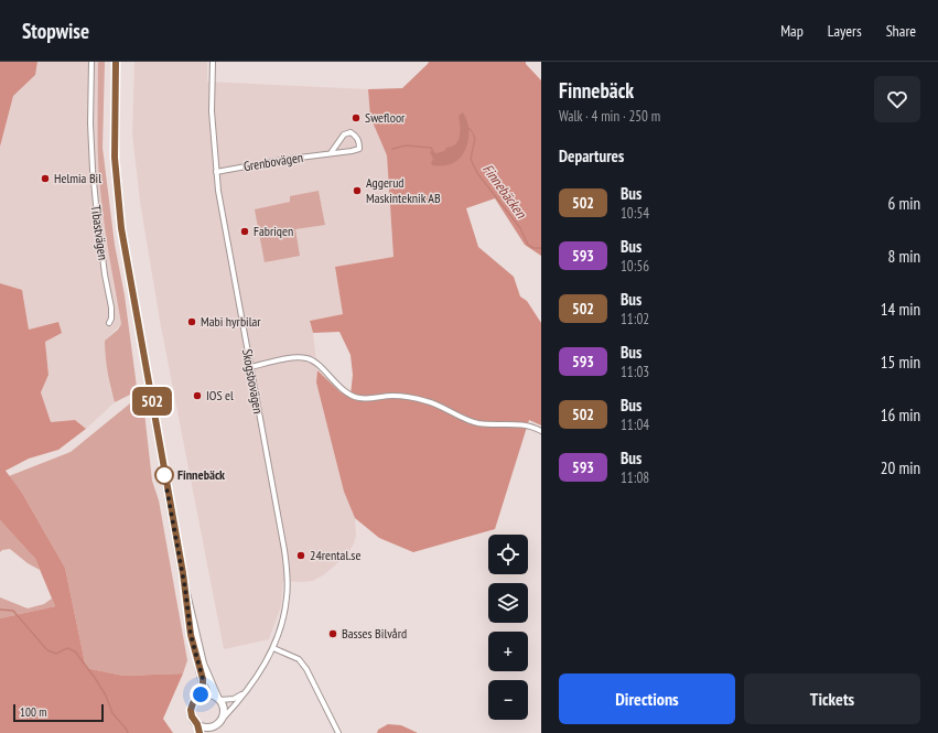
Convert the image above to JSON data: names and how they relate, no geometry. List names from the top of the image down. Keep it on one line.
{"streets":{"street":["Grenbovägen","Tibastvägen","Skogsbovägen"]},"crossings":[["Grenbovägen","Skogsbovägen"]],"water":["Finnebäcken"],"places":["Swefloor","Helmia Bil","Aggerud Maskinteknik AB","Fabriqen","Mabi hyrbilar","IOS el","Finnebäck","24rental.se","Basses Bilvård"],"lines":["bus line 502"],"scale_bar":"100 m","page":{"header":"Stopwise","nav":["Map","Layers","Share"],"on_map":"502","heading":[["Finnebäck","Walk · 4 min · 250 m"],"Departures"],"list":[{"mark":"502","name":"Bus","note":"10:54","value":"6 min"},{"mark":"593","name":"Bus","note":"10:56","value":"8 min"},{"mark":"502","name":"Bus","note":"11:02","value":"14 min"},{"mark":"593","name":"Bus","note":"11:03","value":"15 min"},{"mark":"502","name":"Bus","note":"11:04","value":"16 min"},{"mark":"593","name":"Bus","note":"11:08","value":"20 min"}],"map_buttons":["+","−"],"buttons":["Directions","Tickets"],"scale":"100 m"}}
